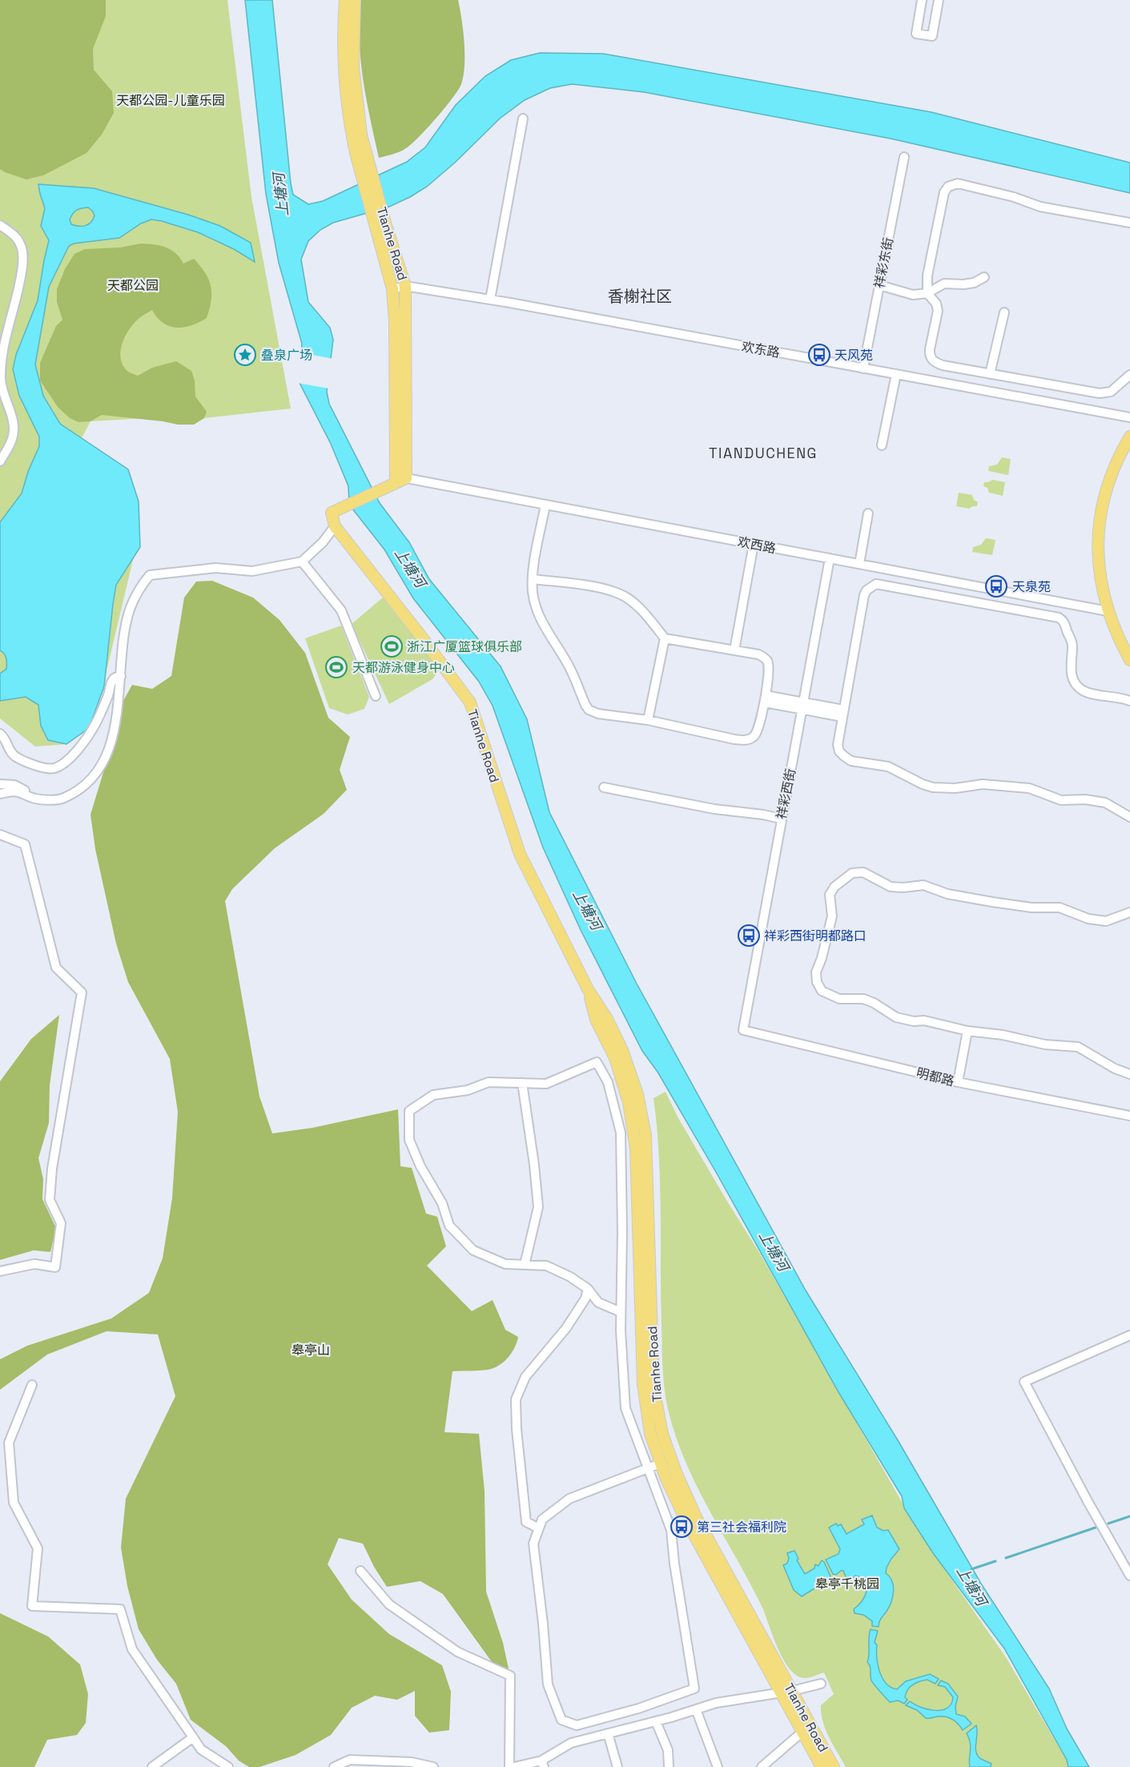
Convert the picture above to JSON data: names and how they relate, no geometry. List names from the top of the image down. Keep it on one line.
{"streets":{"main road":["Tianhe Road"],"street":["祥彩东街","欢东路","欢西路","祥彩西街","明都路"]},"crossings":[["Tianhe Road","欢东路"],["Tianhe Road","欢西路"],["祥彩东街","欢东路"],["欢西路","祥彩西街"],["祥彩西街","明都路"]],"districts":["香榭社区","TIANDUCHENG"],"water":["上塘河"],"parks":["天都公园-儿童乐园","天都公园","皋亭山","皋亭千桃园"],"places":{"place":["叠泉广场"],"bus stop":["天风苑","天泉苑","祥彩西街明都路口","第三社会福利院"],"sports":["浙江广厦篮球俱乐部","天都游泳健身中心"]}}
